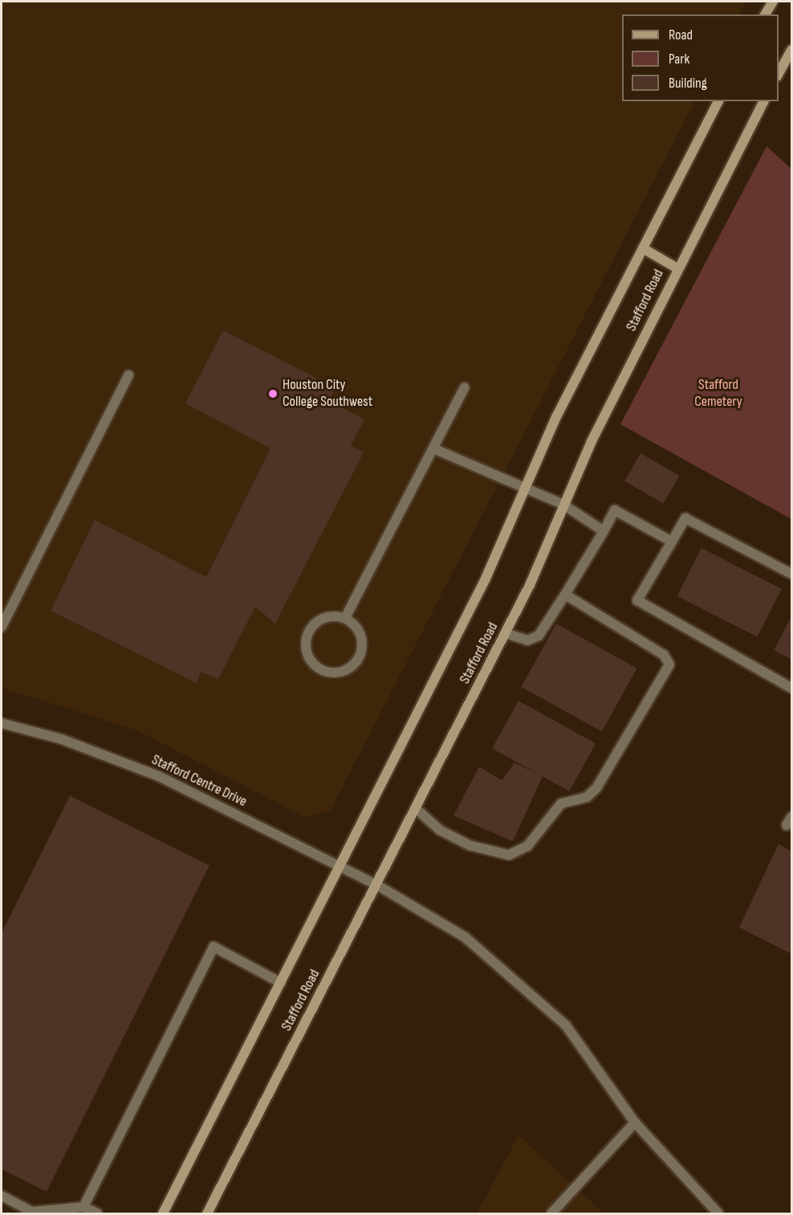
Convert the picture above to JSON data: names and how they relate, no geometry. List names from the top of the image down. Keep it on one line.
{"streets":{"main road":["Stafford Road"],"street":["Stafford Centre Drive"]},"crossings":[["Stafford Road","Stafford Centre Drive"]],"parks":["Stafford Cemetery"],"places":["Houston City College Southwest"],"legend":["Road","Park","Building"]}
